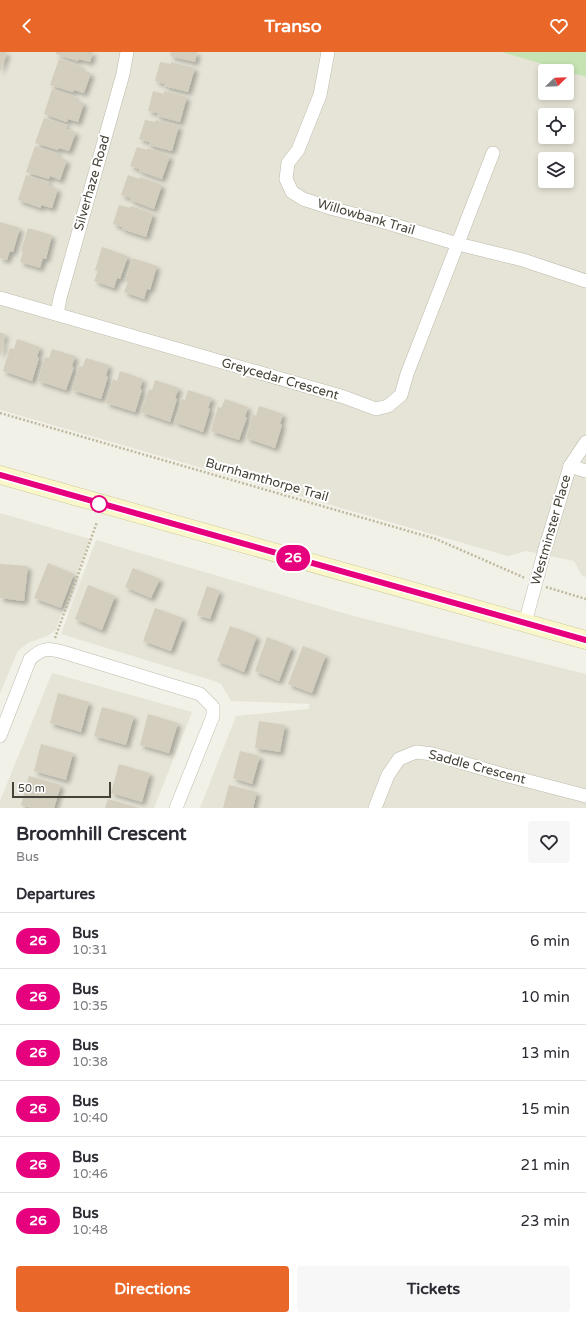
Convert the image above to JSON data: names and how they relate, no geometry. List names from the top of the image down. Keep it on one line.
{"streets":{"street":["Silverhaze Road","Willowbank Trail","Greycedar Crescent","Westminster Place","Saddle Crescent"],"path":["Burnhamthorpe Trail"]},"crossings":[["Silverhaze Road","Greycedar Crescent"],["Willowbank Trail","Greycedar Crescent"]],"lines":["bus line 26"],"scale_bar":"50 m","north":"top right","page":{"header":"Transo","on_map":"26","scale":"50 m","heading":[["Broomhill Crescent","Bus"],"Departures"],"list":[{"mark":"26","name":"Bus","note":"10:31","value":"6 min"},{"mark":"26","name":"Bus","note":"10:35","value":"10 min"},{"mark":"26","name":"Bus","note":"10:38","value":"13 min"},{"mark":"26","name":"Bus","note":"10:40","value":"15 min"},{"mark":"26","name":"Bus","note":"10:46","value":"21 min"},{"mark":"26","name":"Bus","note":"10:48","value":"23 min"}],"buttons":["Directions","Tickets"]}}
